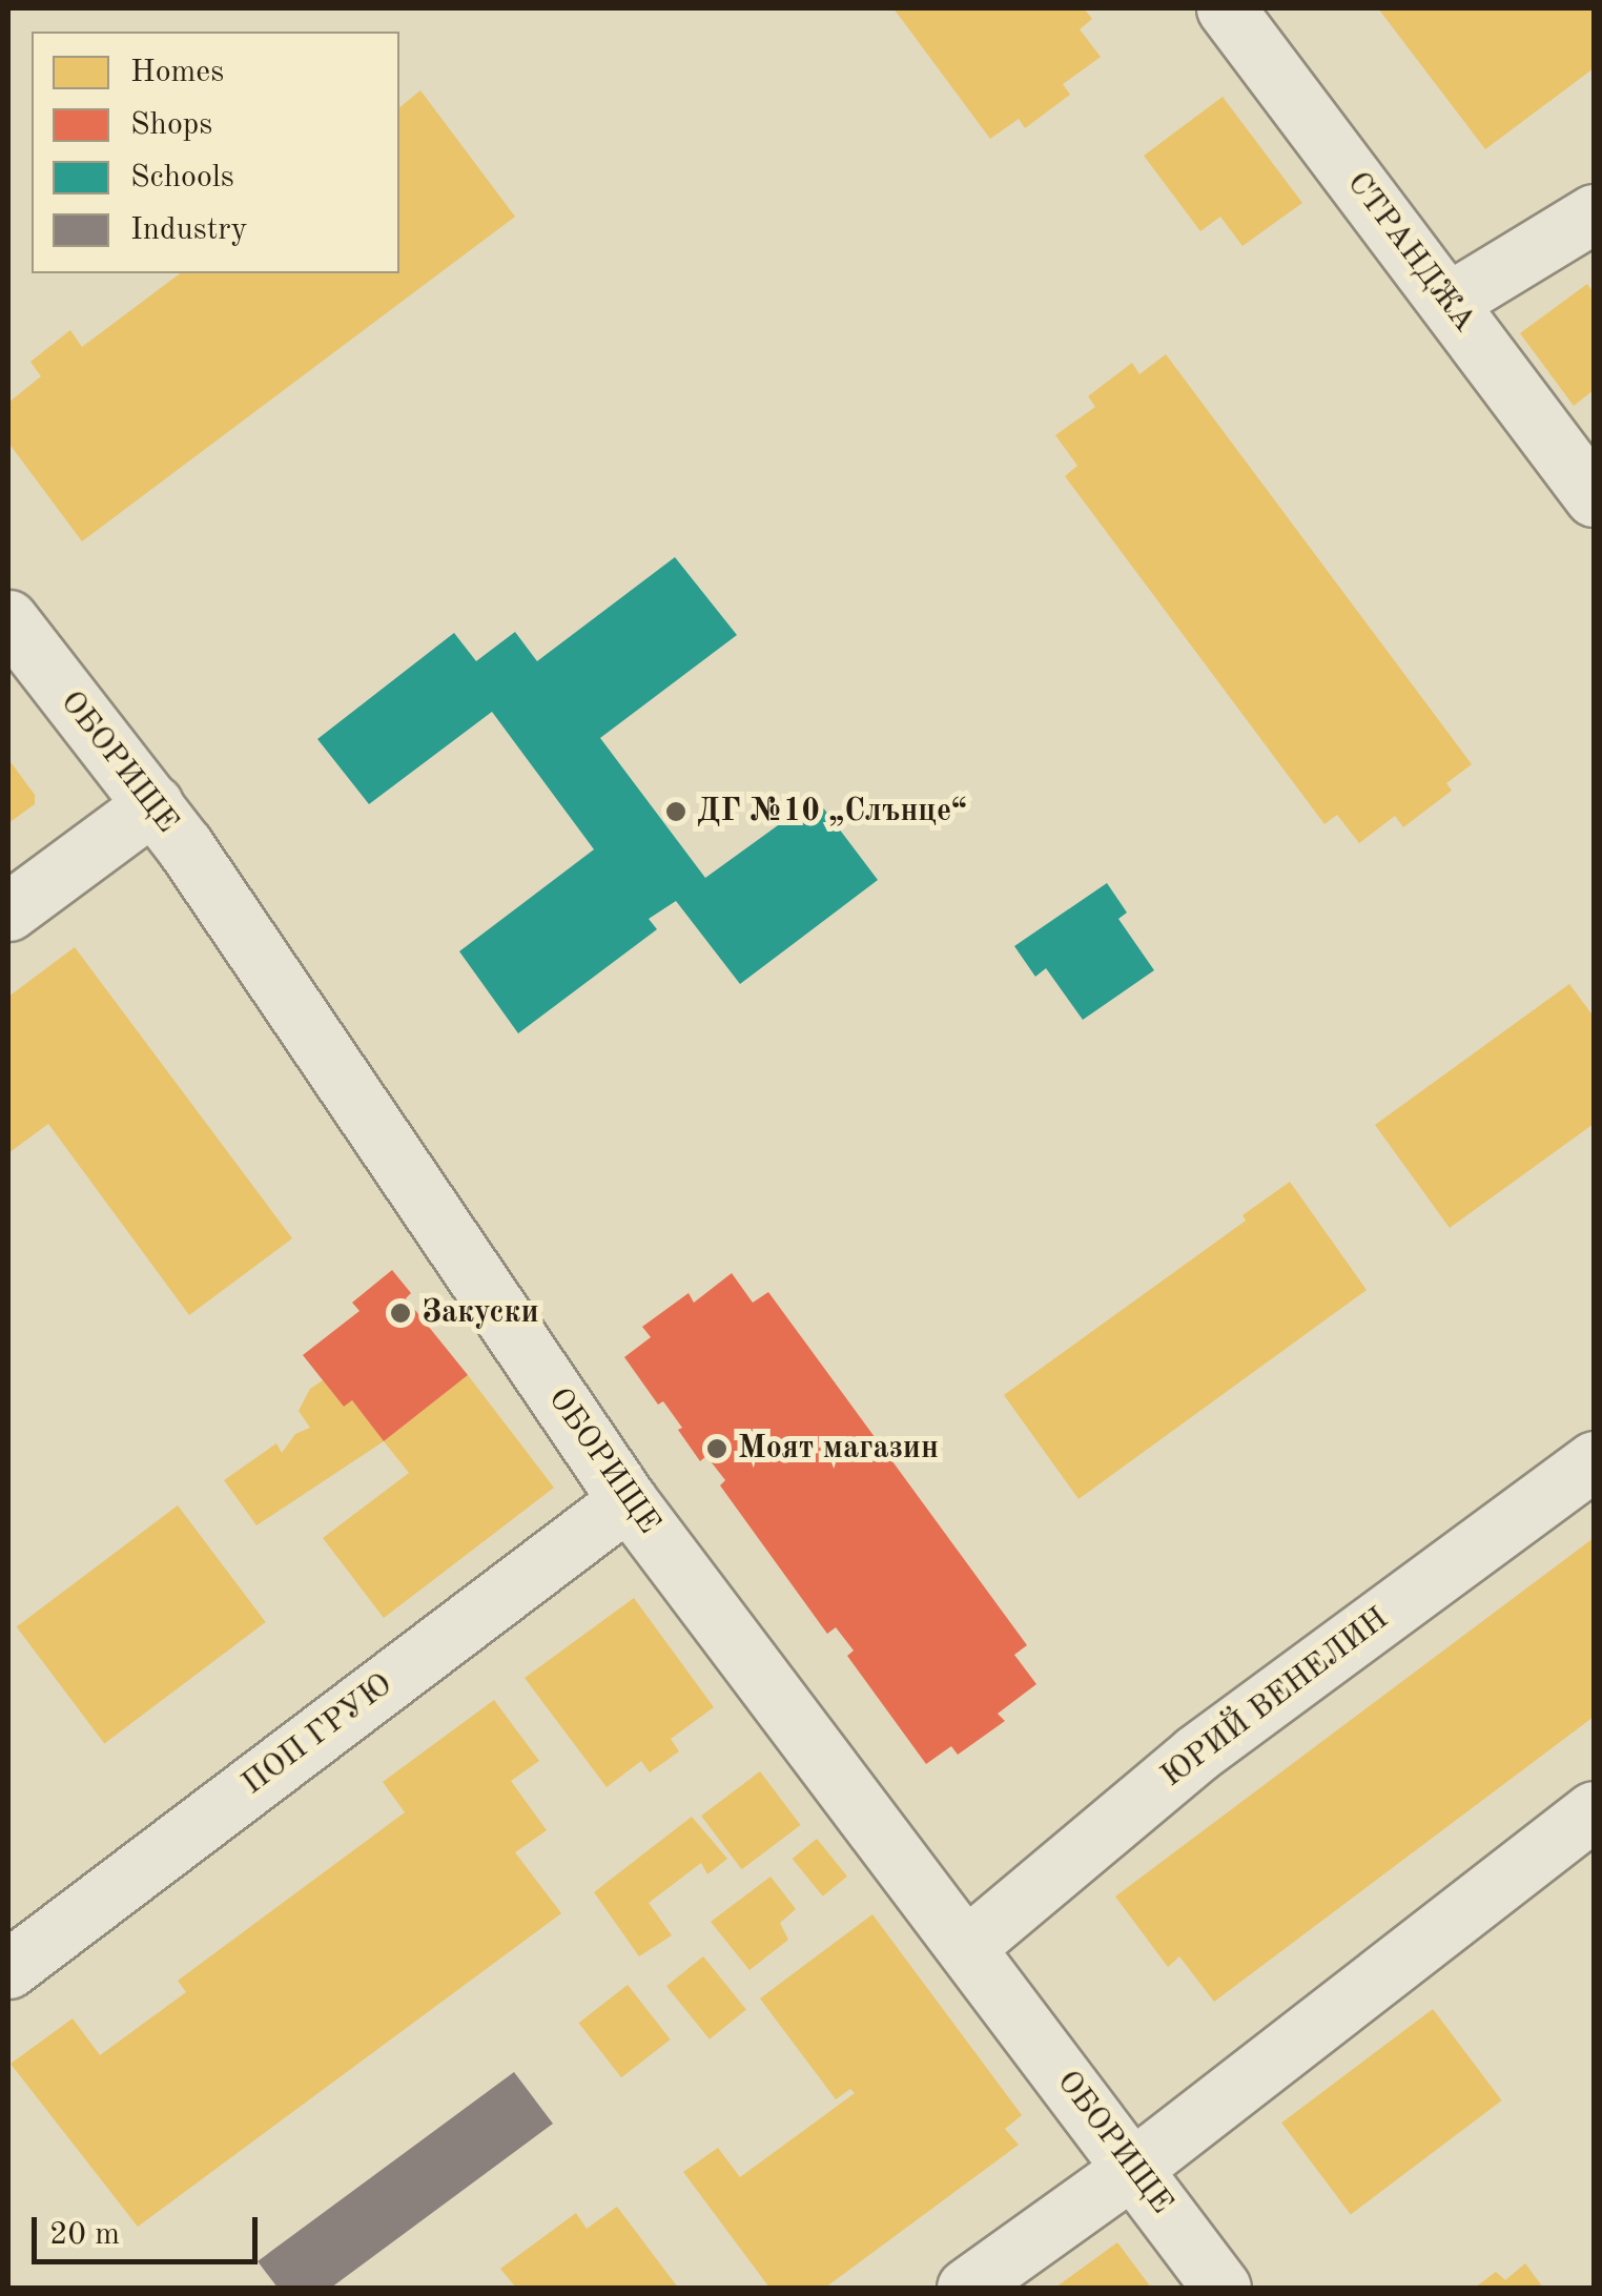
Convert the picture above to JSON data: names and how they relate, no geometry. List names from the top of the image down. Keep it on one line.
{"streets":{"street":["СТРАНДЖА","ОБОРИЩЕ","ЮРИЙ ВЕНЕЛИН","ПОП ГРУЮ"]},"crossings":[["ОБОРИЩЕ","ЮРИЙ ВЕНЕЛИН"],["ОБОРИЩЕ","ПОП ГРУЮ"]],"places":["ДГ №10 „Слънце“","Закуски","Моят магазин"],"legend":["Homes","Shops","Schools","Industry"],"scale_bar":"20 m"}
